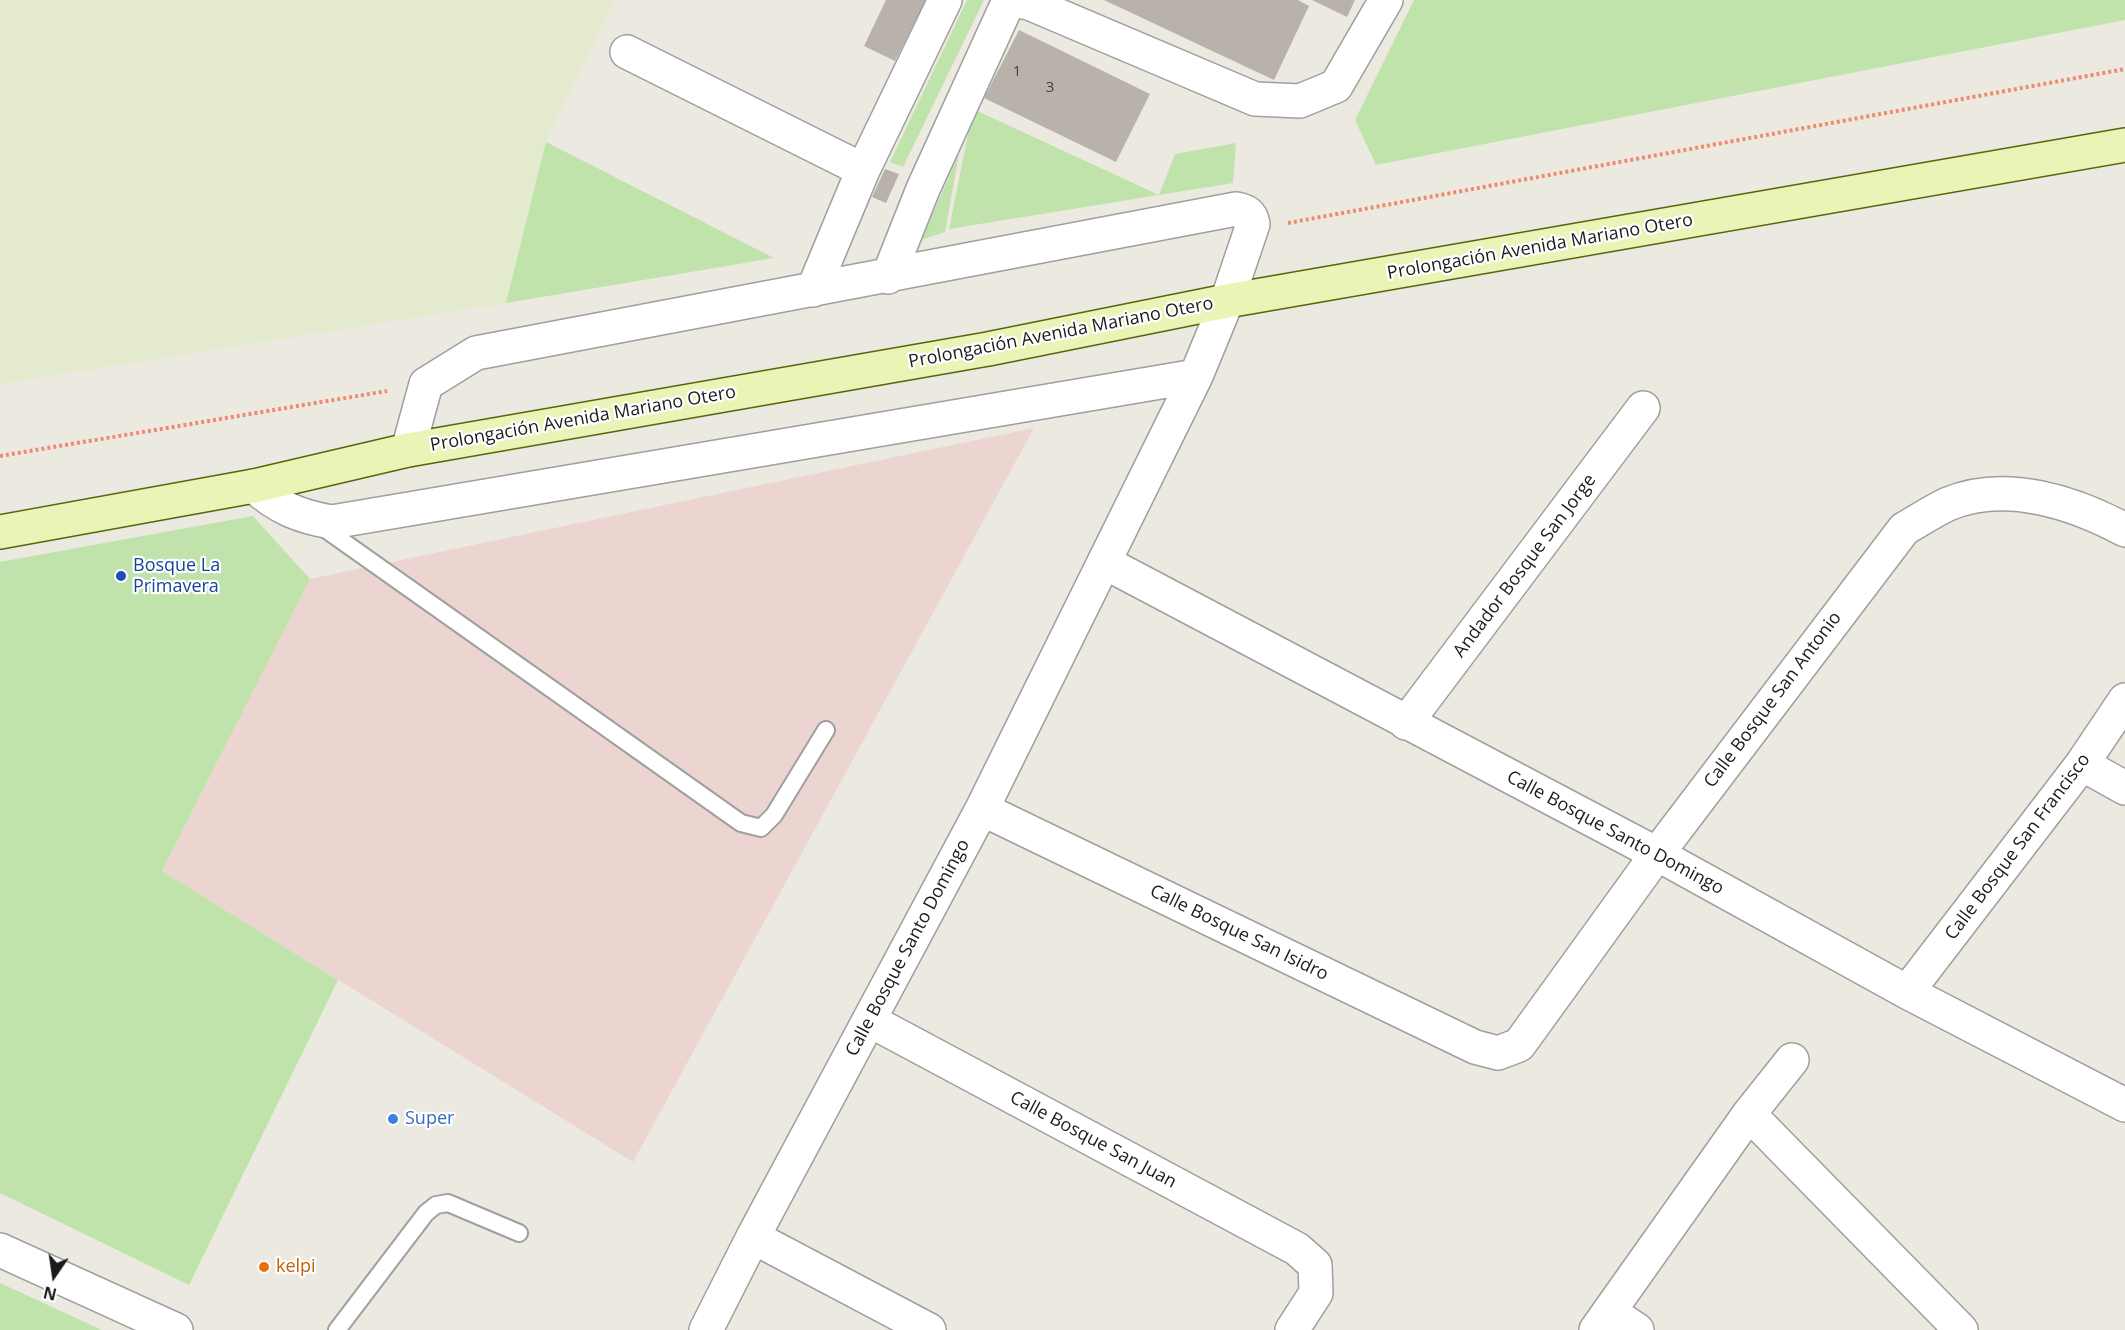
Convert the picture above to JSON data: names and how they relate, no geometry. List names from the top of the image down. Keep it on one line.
{"streets":{"street":["Prolongación Avenida Mariano Otero","Andador Bosque San Jorge","Calle Bosque San Antonio","Calle Bosque Santo Domingo","Calle Bosque San Francisco","Calle Bosque San Isidro","Calle Bosque San Juan"]},"crossings":[["Prolongación Avenida Mariano Otero","Calle Bosque Santo Domingo"],["Andador Bosque San Jorge","Calle Bosque Santo Domingo"],["Calle Bosque San Antonio","Calle Bosque Santo Domingo"],["Calle Bosque San Antonio","Calle Bosque San Isidro"],["Calle Bosque Santo Domingo","Calle Bosque San Francisco"],["Calle Bosque Santo Domingo","Calle Bosque San Isidro"],["Calle Bosque Santo Domingo","Calle Bosque San Juan"]],"places":["Bosque La Primavera","Super","kelpi"],"house_numbers":["1","3"],"north":"bottom"}
